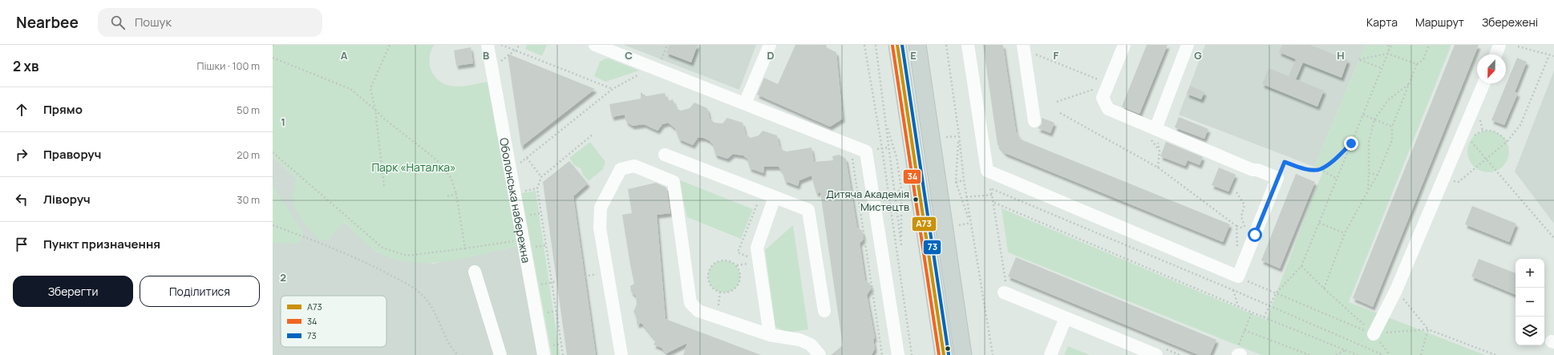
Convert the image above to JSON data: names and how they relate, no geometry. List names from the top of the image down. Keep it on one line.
{"streets":{"street":["Оболонська набережна"]},"parks":["Парк «Наталка»"],"places":["Дитяча Академія Мистецтв"],"lines":["transit line А73","transit line 73","transit line 34"],"legend":["А73","34","73"],"north":"bottom","page":{"header":"Nearbee","search":"Пошук","nav":["Карта","Маршрут","Збережені"],"heading":["2 хв","Пішки · 100 m"],"list":[["Прямо","50 m"],["Праворуч","20 m"],["Ліворуч","30 m"],"Пункт призначення"],"map_buttons":["+","−"],"buttons":["Зберегти","Поділитися"]},"grid":{"columns":["A","B","C","D","E","F","G","H"],"rows":["1","2"]}}
